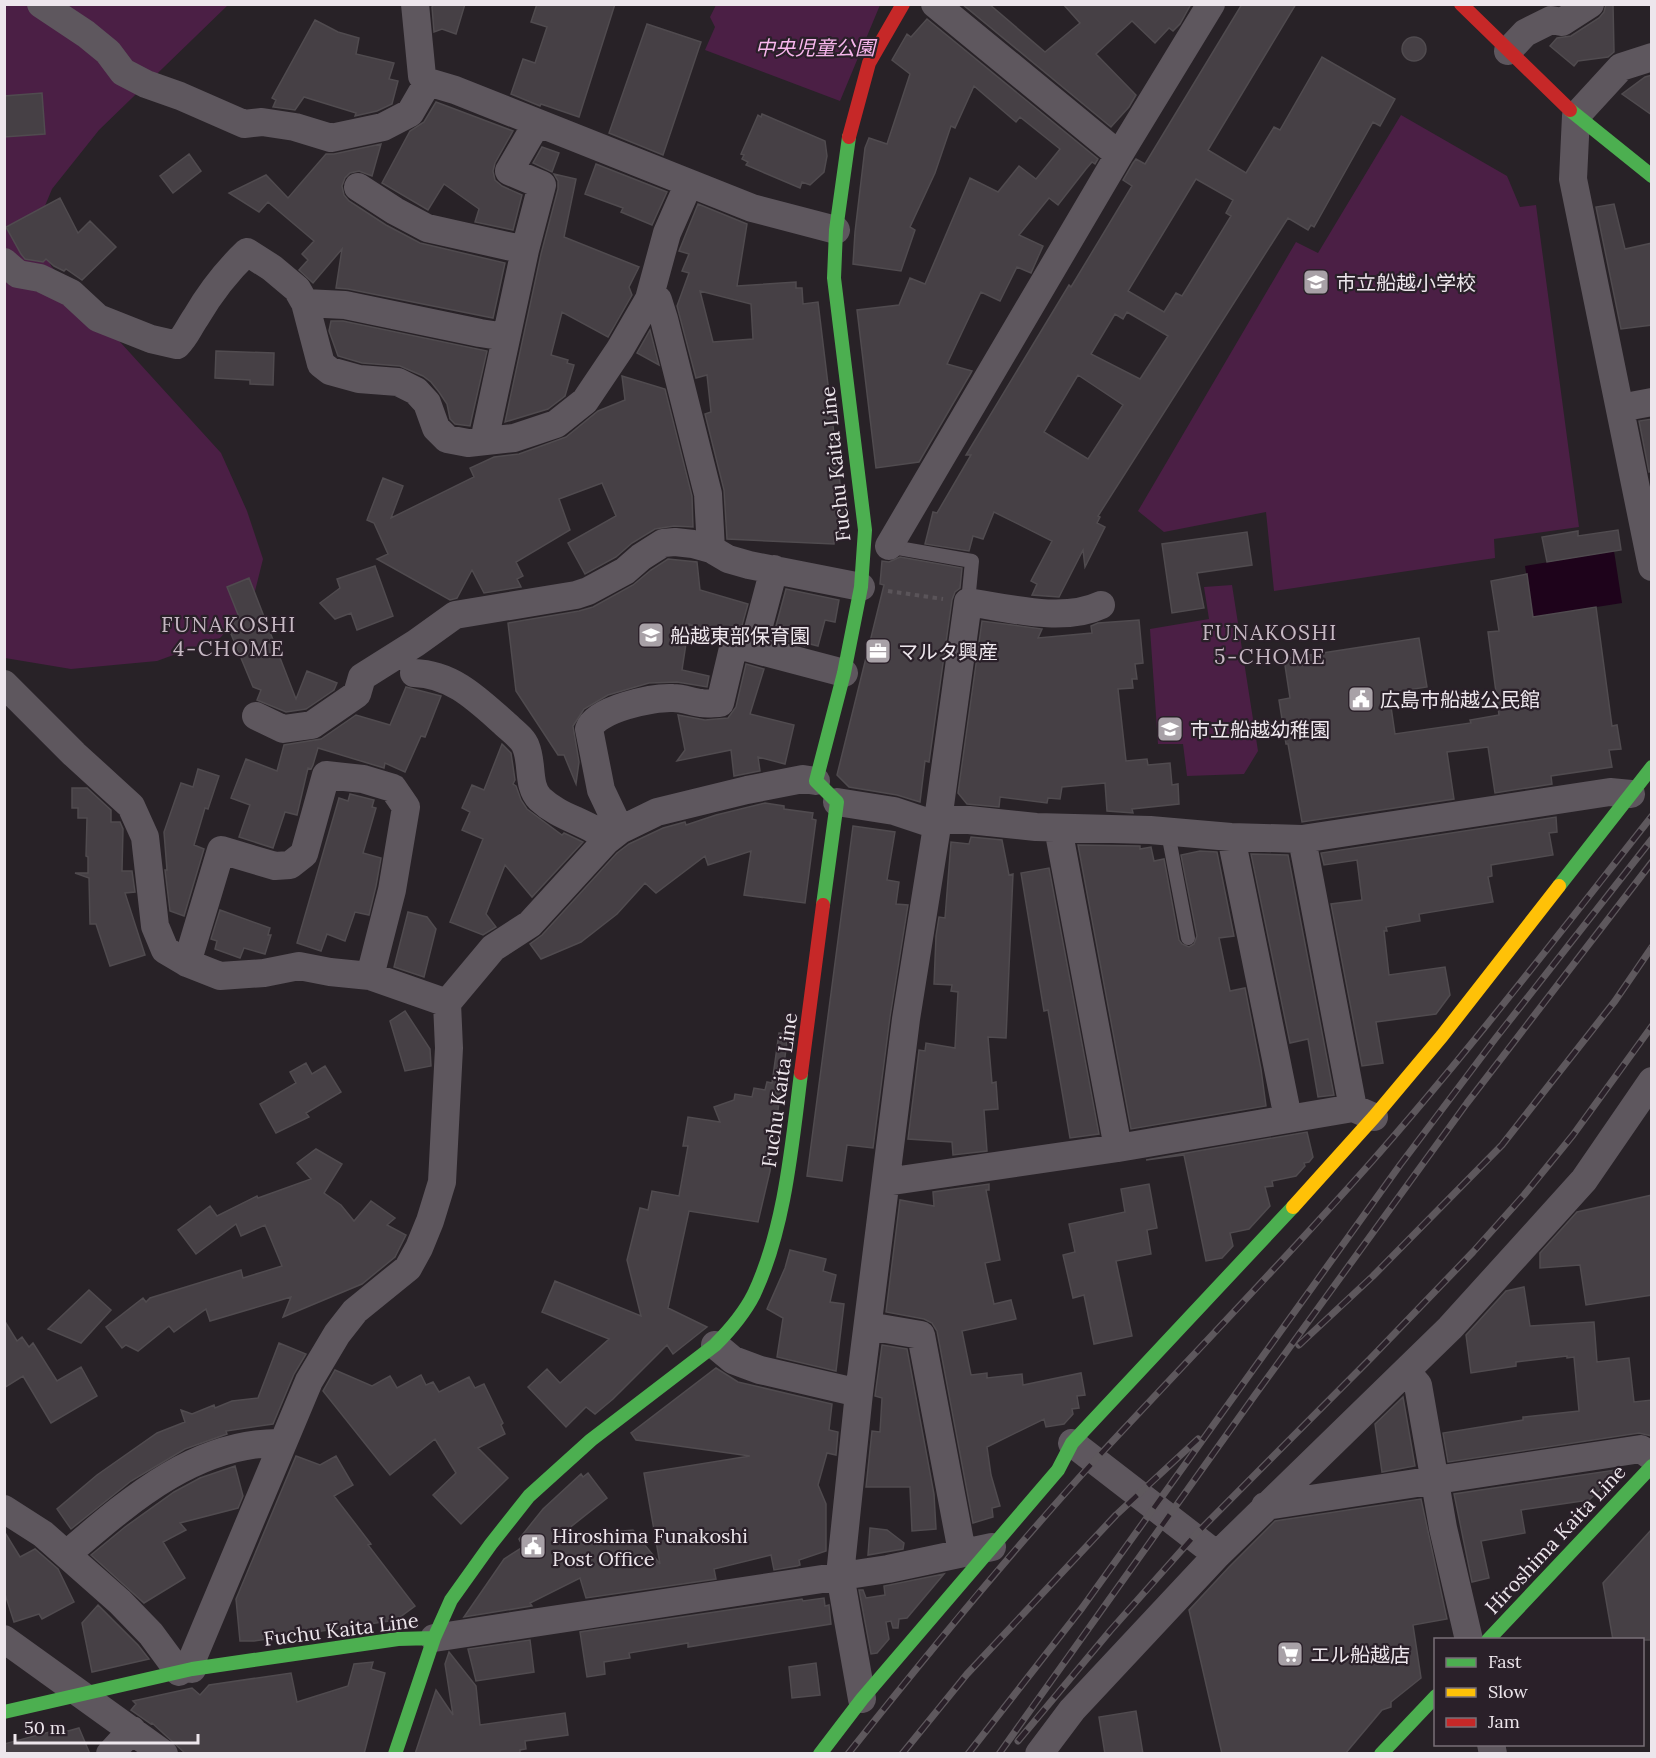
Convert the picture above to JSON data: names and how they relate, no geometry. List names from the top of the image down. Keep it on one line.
{"streets":{"main road":["Fuchu Kaita Line","Hiroshima Kaita Line"]},"districts":["FUNAKOSHI 4-CHOME","FUNAKOSHI 5-CHOME"],"parks":["中央児童公園"],"places":{"school or university":["市立船越小学校","船越東部保育園","市立船越幼稚園"],"office":["マルタ興産"],"public building":["広島市船越公民館","Hiroshima Funakoshi Post Office"],"supermarket":["エル船越店"]},"legend":["Fast","Slow","Jam"],"scale_bar":"50 m"}
